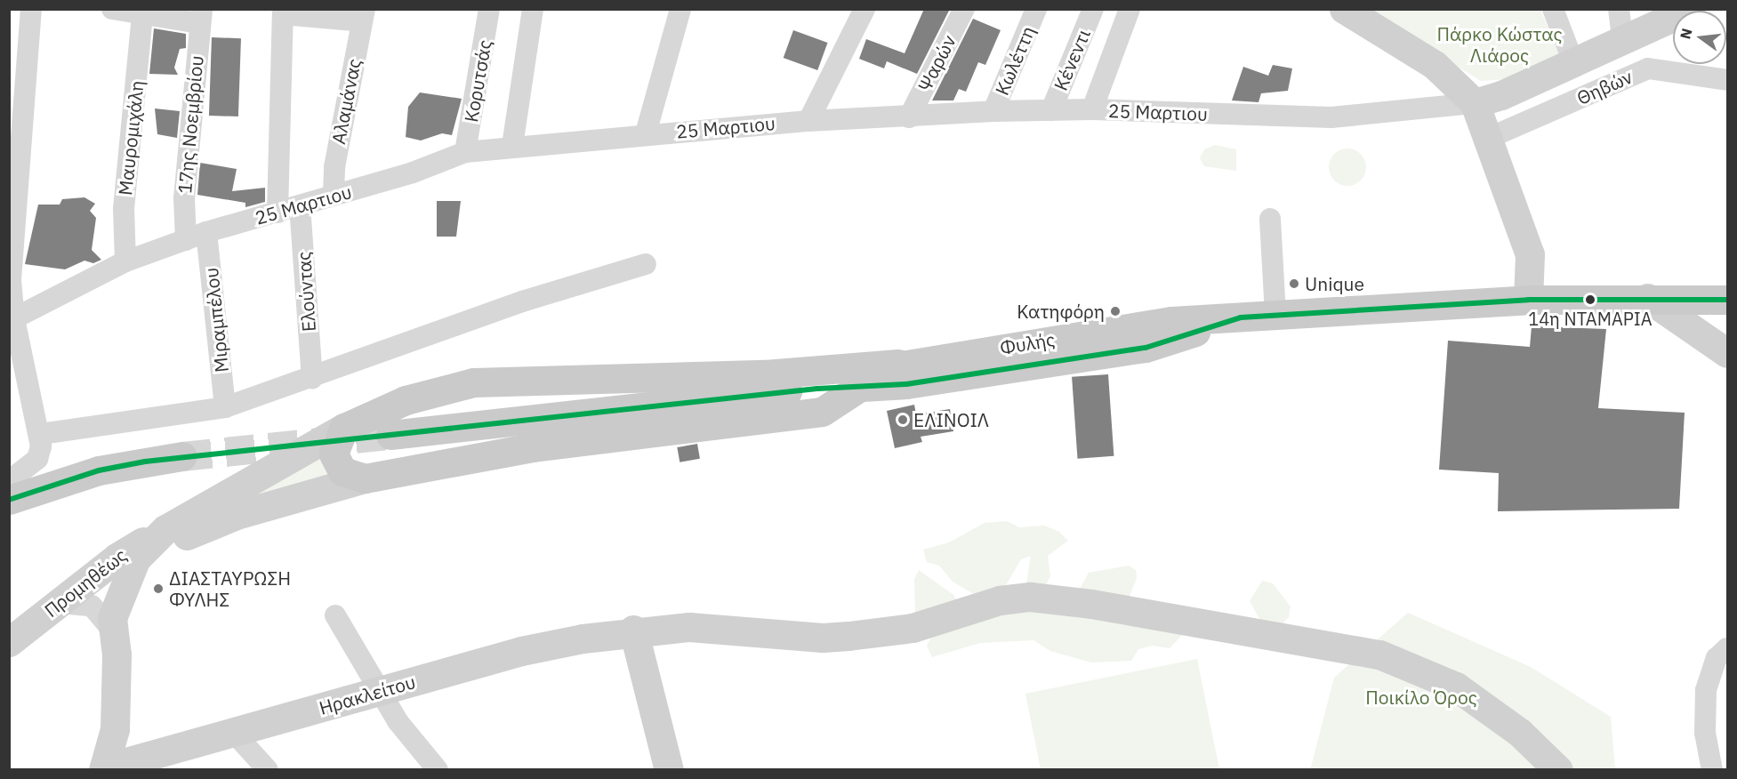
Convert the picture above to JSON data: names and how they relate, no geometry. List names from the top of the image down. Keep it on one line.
{"streets":{"main road":["Φυλής"],"street":["Κένεντι","Κωλέττη","Ψαρών","Κορυτσάς","Θηβών","Αλαμάνας","25 Μαρτιου","17ης Νοεμβρίου","Μαυρομιχάλη","Ελούντας","Μιραμπέλου","Προμηθέως","Ηρακλείτου"]},"crossings":[["Κένεντι","25 Μαρτιου"],["Κωλέττη","25 Μαρτιου"],["Ψαρών","25 Μαρτιου"],["Κορυτσάς","25 Μαρτιου"],["Αλαμάνας","25 Μαρτιου"],["25 Μαρτιου","17ης Νοεμβρίου"],["25 Μαρτιου","Μαυρομιχάλη"],["25 Μαρτιου","Ελούντας"],["25 Μαρτιου","Μιραμπέλου"]],"parks":["Πάρκο Κώστας Λιάρος","Ποικίλο Όρος"],"places":["Unique","14η ΝΤΑΜΑΡΙΑ","Κατηφόρη","ΕΛΙΝΟΙΛ","ΔΙΑΣΤΑΥΡΩΣΗ ΦΥΛΗΣ"],"north":"left"}
